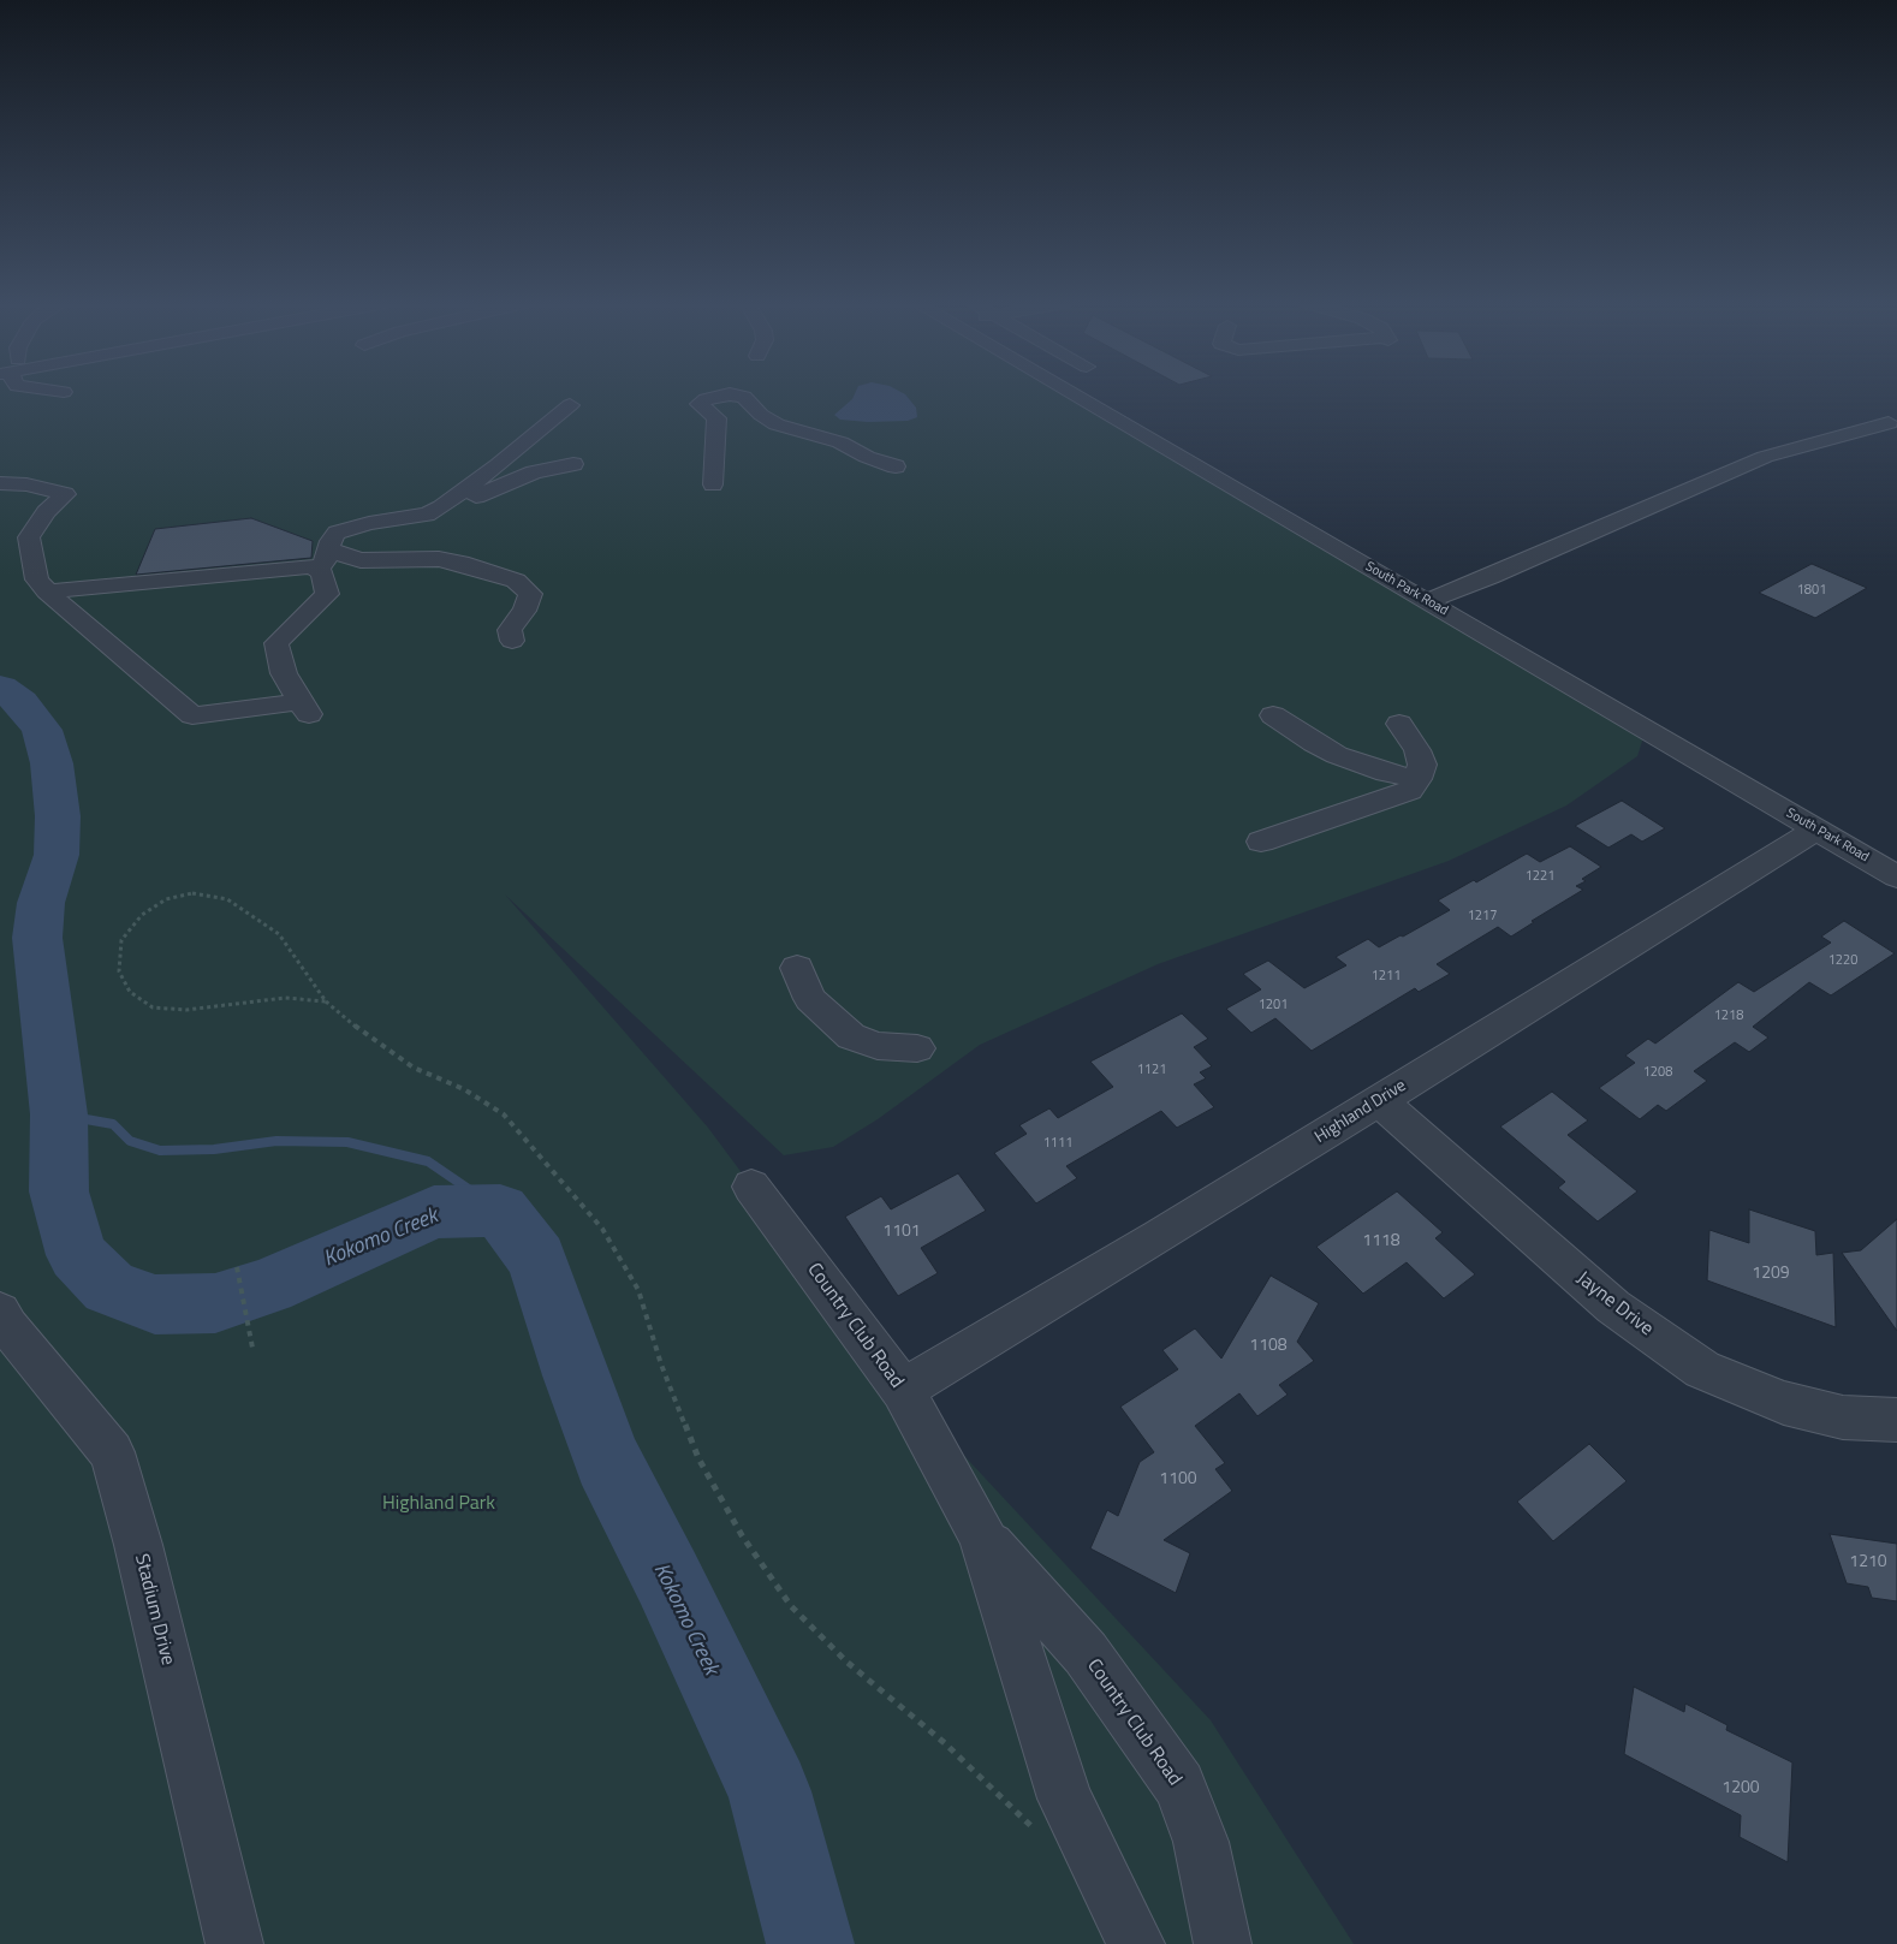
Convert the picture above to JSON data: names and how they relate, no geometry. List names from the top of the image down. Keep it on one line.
{"streets":{"street":["South Park Road","Highland Drive","Jayne Drive","Country Club Road","Stadium Drive"]},"crossings":[["South Park Road","Highland Drive"],["Highland Drive","Jayne Drive"],["Highland Drive","Country Club Road"]],"water":["Kokomo Creek"],"parks":["Highland Park"],"house_numbers":["1801","1221","1217","1220","1211","1201","1218","1121","1208","1111","1101","1118","1209","1108","1100","1210","1200"]}
